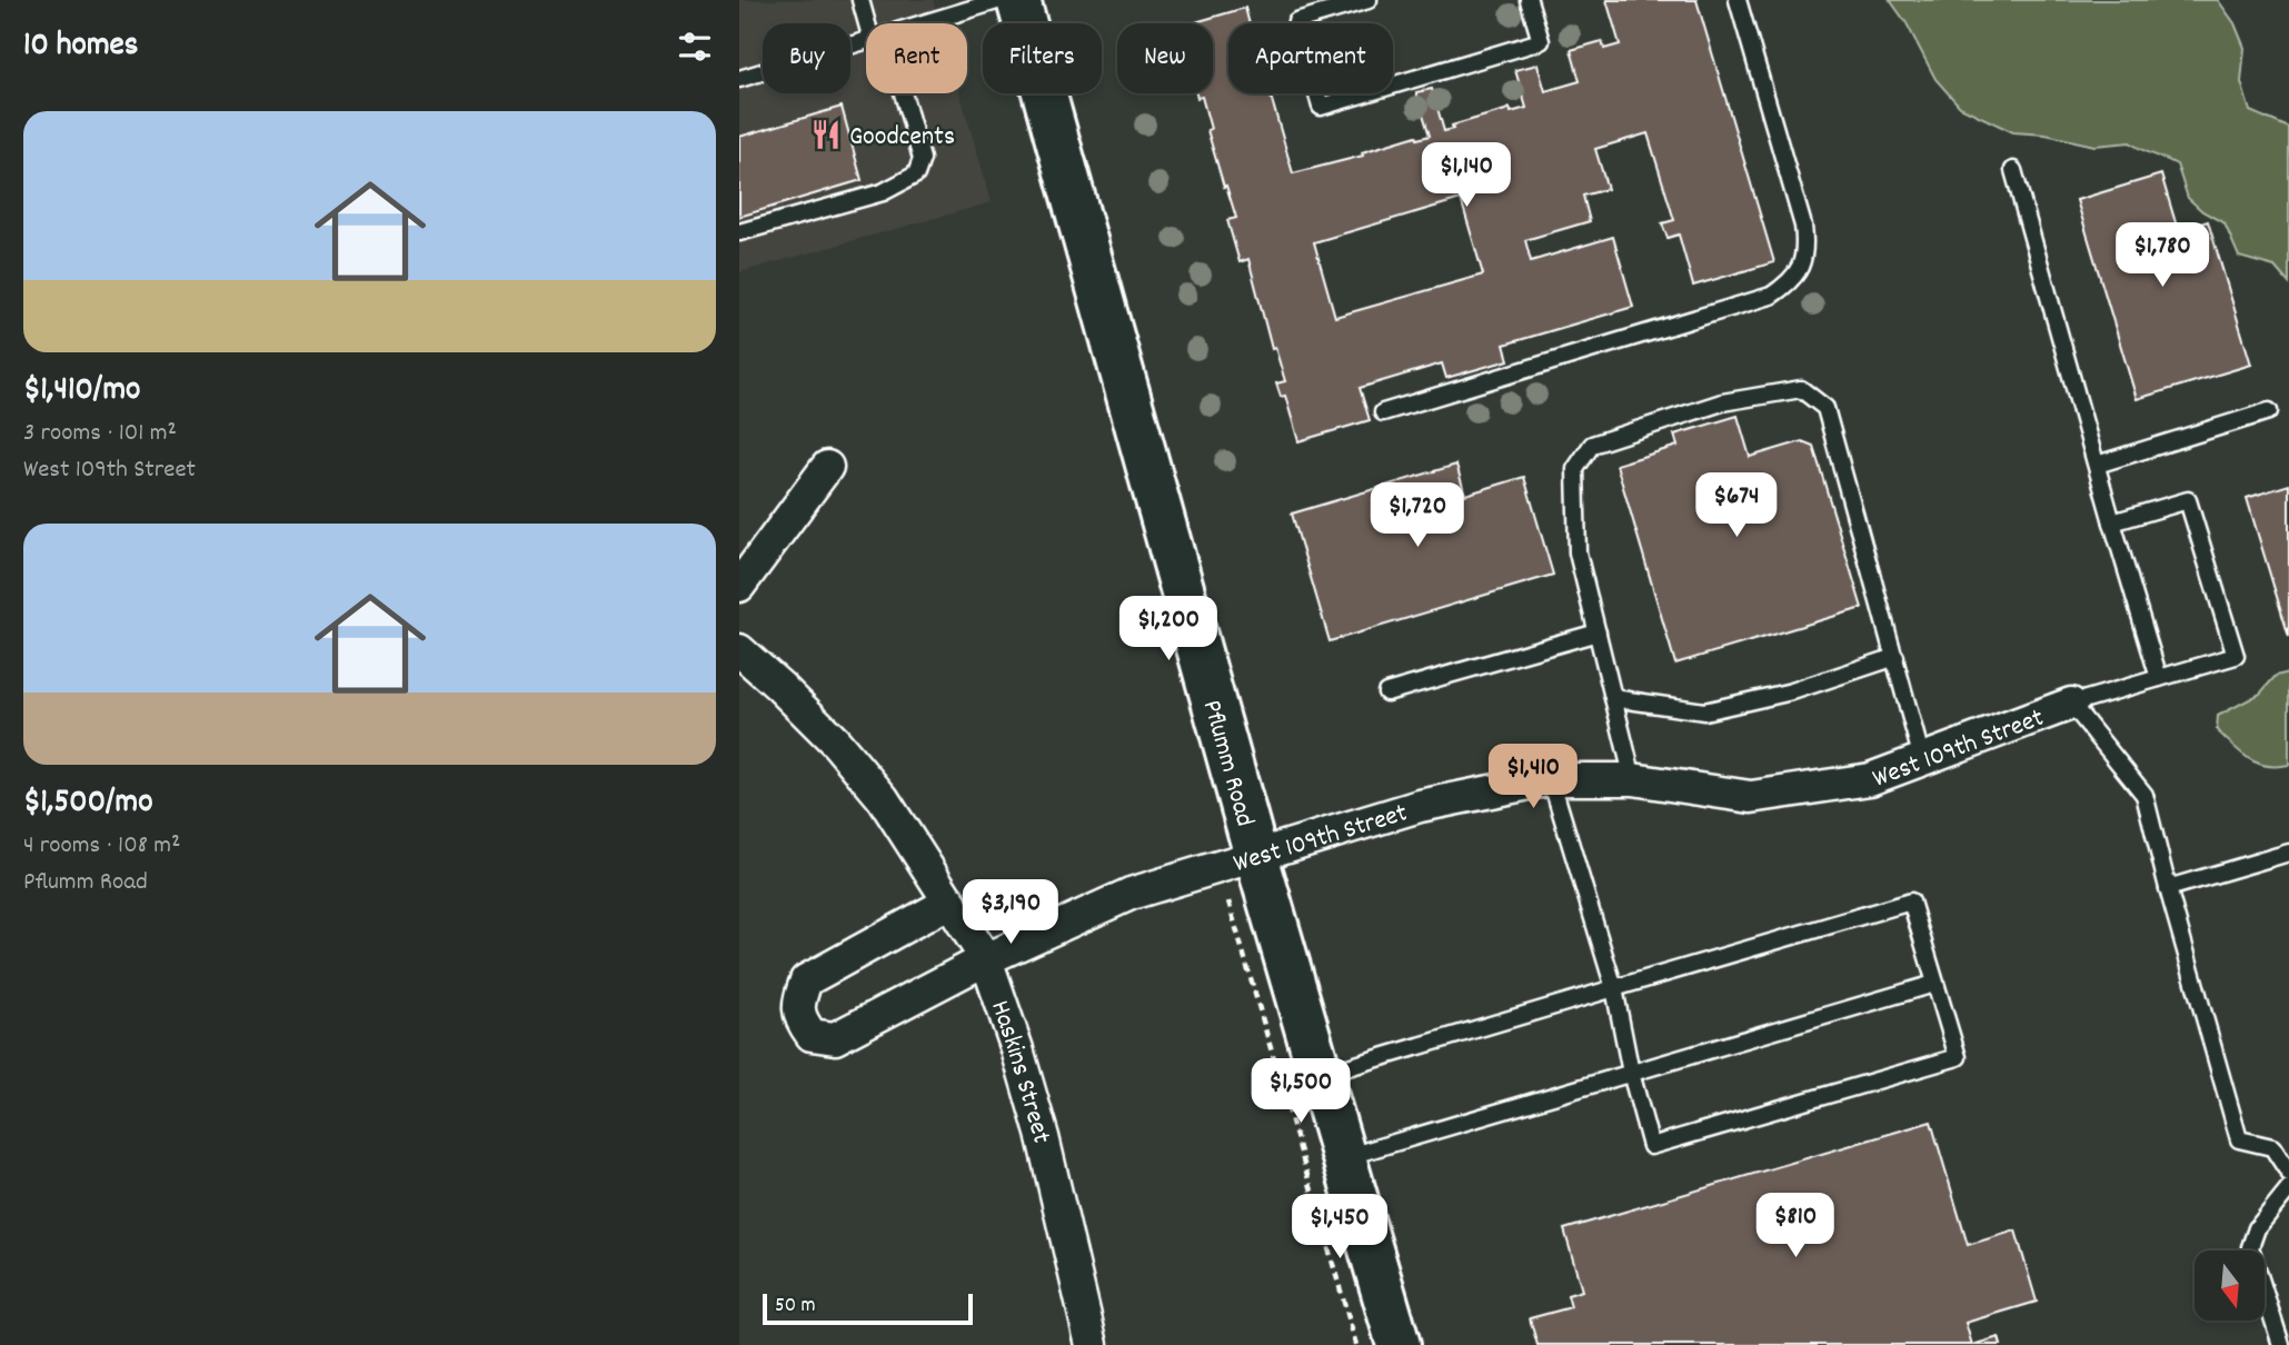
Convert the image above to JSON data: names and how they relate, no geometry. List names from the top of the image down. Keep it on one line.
{"streets":{"main road":["Pflumm Road"],"street":["West 109th Street","Haskins Street"]},"crossings":[["West 109th Street","Pflumm Road"],["West 109th Street","Haskins Street"]],"places":{"restaurant":["Goodcents"]},"scale_bar":"50 m","north":"bottom","page":{"heading":"10 homes","chip":["Buy","Rent","Filters","New","Apartment"],"list":[{"name":"$1,410/mo","note":"3 rooms · 101 m² · West 109th Street"},{"name":"$1,500/mo","note":"4 rooms · 108 m² · Pflumm Road"}],"price":["$1,140","$1,780","$674","$1,720","$1,200","$1,410","$3,190","$1,500","$810","$1,450"],"scale":"50 m"}}
